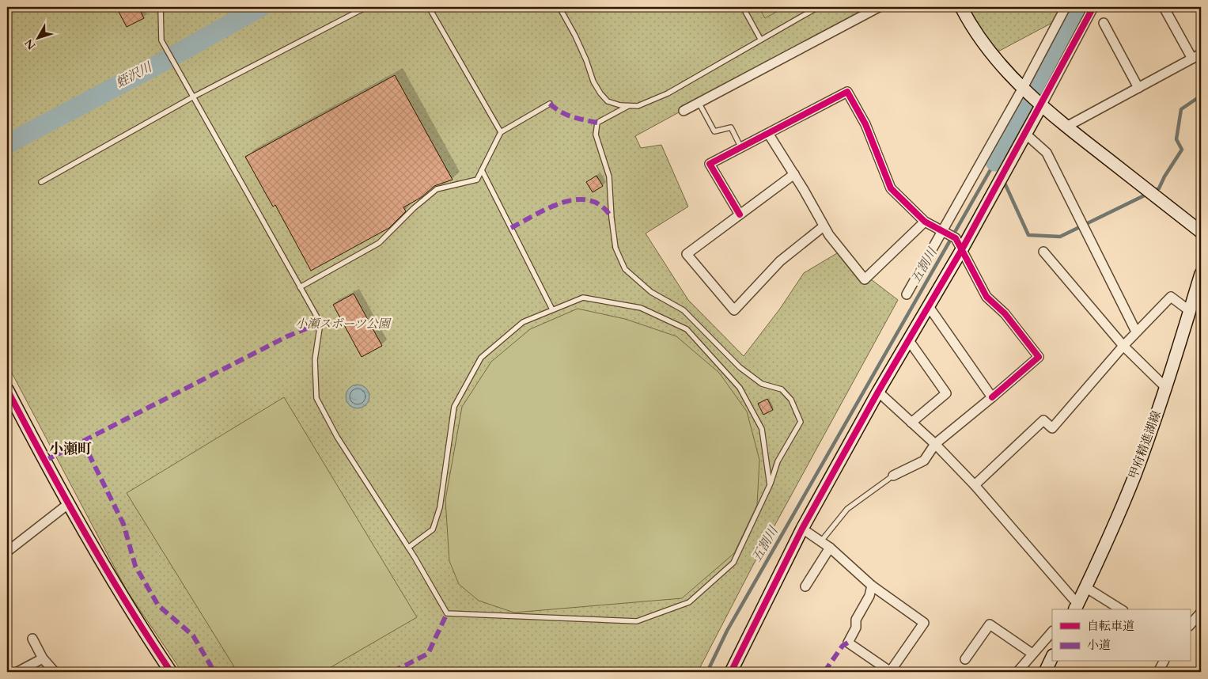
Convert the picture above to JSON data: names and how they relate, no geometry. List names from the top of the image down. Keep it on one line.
{"streets":{"street":["甲府精進湖線"]},"districts":["小瀬町"],"water":["蛭沢川","五割川"],"parks":["小瀬スポーツ公園"],"legend":["自転車道","小道"],"north":"bottom left"}
